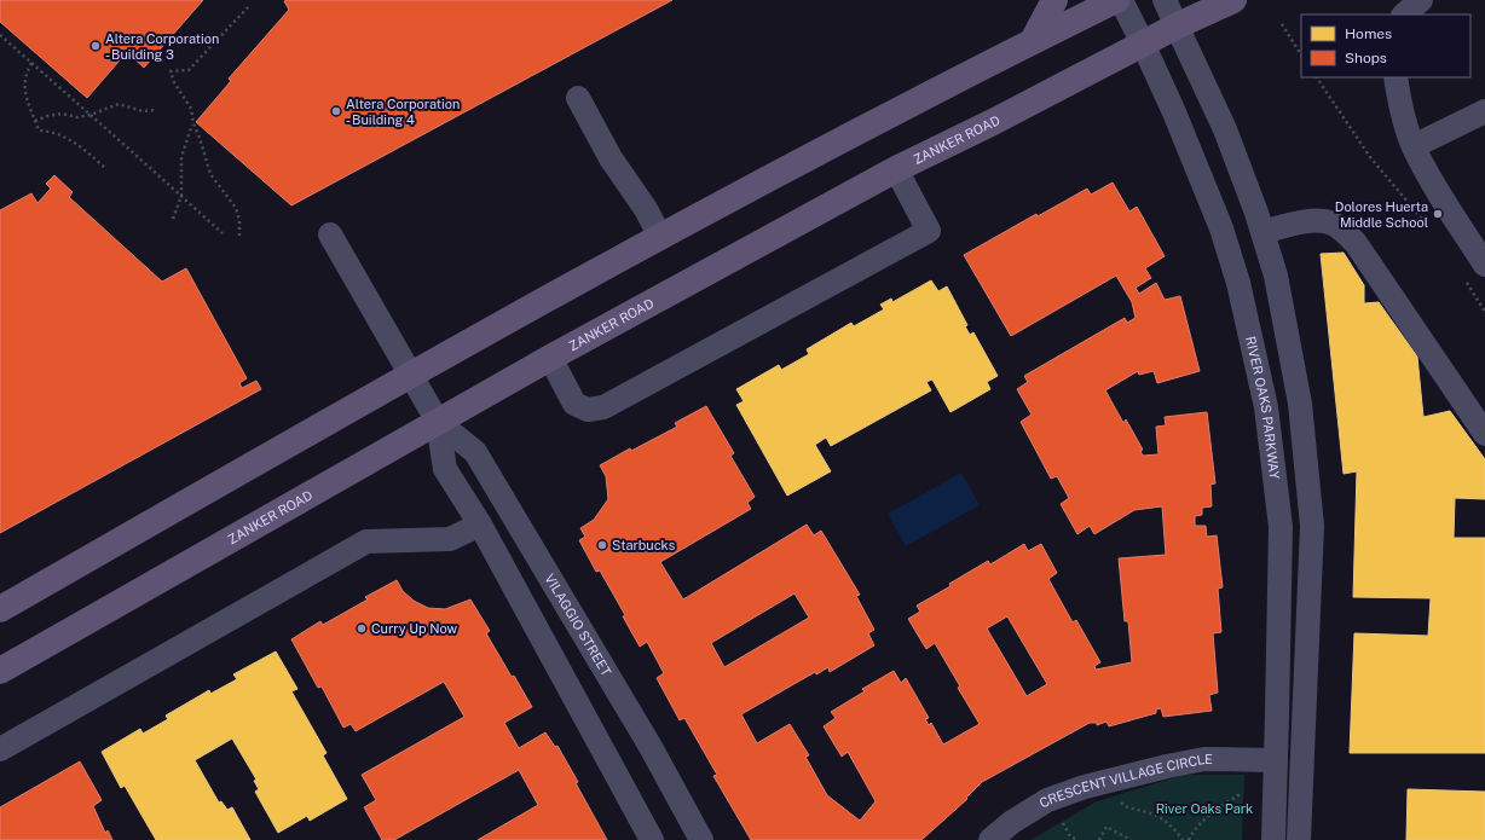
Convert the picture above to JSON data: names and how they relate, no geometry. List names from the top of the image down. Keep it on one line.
{"streets":{"main road":["ZANKER ROAD"],"street":["RIVER OAKS PARKWAY","VILAGGIO STREET","CRESCENT VILLAGE CIRCLE"]},"crossings":[["ZANKER ROAD","RIVER OAKS PARKWAY"],["ZANKER ROAD","VILAGGIO STREET"],["RIVER OAKS PARKWAY","CRESCENT VILLAGE CIRCLE"]],"parks":["River Oaks Park"],"places":["Altera Corporation - Building 3","Altera Corporation - Building 4","Dolores Huerta Middle School","Starbucks","Curry Up Now"],"legend":["Homes","Shops"]}
